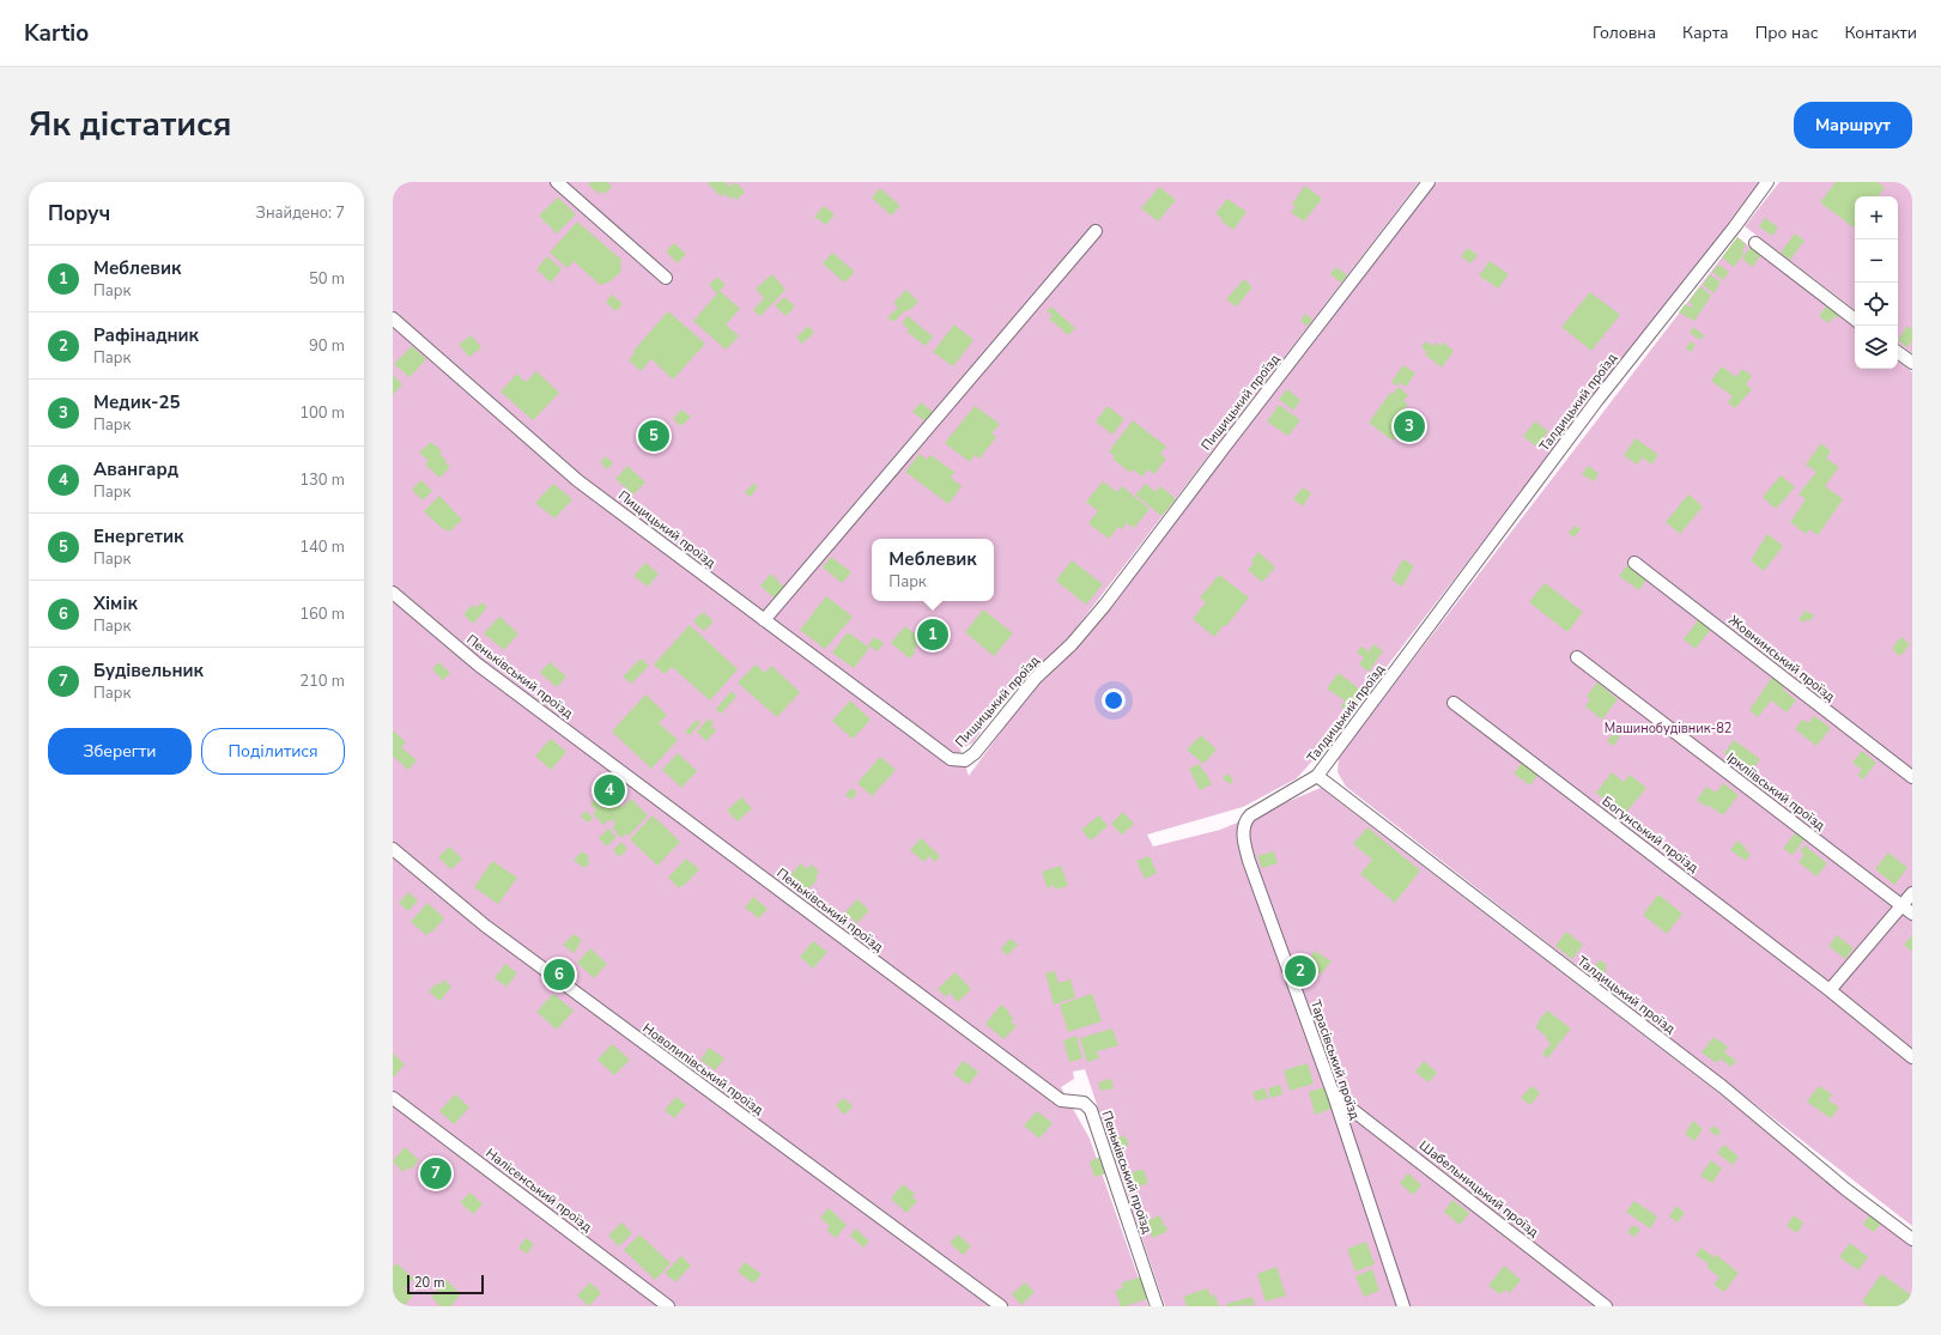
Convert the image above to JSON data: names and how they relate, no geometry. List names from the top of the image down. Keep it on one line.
{"streets":{"lane":["Пищицький проїзд","Талдицький проїзд","Жовнинський проїзд","Пеньківський проїзд","Іркліївський проїзд","Богунський проїзд","Тарасівський проїзд","Новолипівський проїзд","Шабельницький проїзд","Налісенський проїзд"]},"crossings":[["Талдицький проїзд","Тарасівський проїзд"],["Тарасівський проїзд","Шабельницький проїзд"]],"parks":["Машинобудівник-82"],"scale_bar":"20 m","page":{"header":"Kartio","nav":["Головна","Карта","Про нас","Контакти"],"title":"Як дістатися","buttons":["Маршрут",["Зберегти","Поділитися"]],"heading":["Поруч","Знайдено: 7"],"map_buttons":["+","−"],"list":[{"mark":"1","name":"Меблевик","note":"Парк","value":"50 m"},{"mark":"2","name":"Рафінадник","note":"Парк","value":"90 m"},{"mark":"3","name":"Медик-25","note":"Парк","value":"100 m"},{"mark":"4","name":"Авангард","note":"Парк","value":"130 m"},{"mark":"5","name":"Енергетик","note":"Парк","value":"140 m"},{"mark":"6","name":"Хімік","note":"Парк","value":"160 m"},{"mark":"7","name":"Будівельник","note":"Парк","value":"210 m"}],"pins":["3","5","1","4","2","6","7"],"popup":["Меблевик","Парк"],"scale":"20 m"}}
